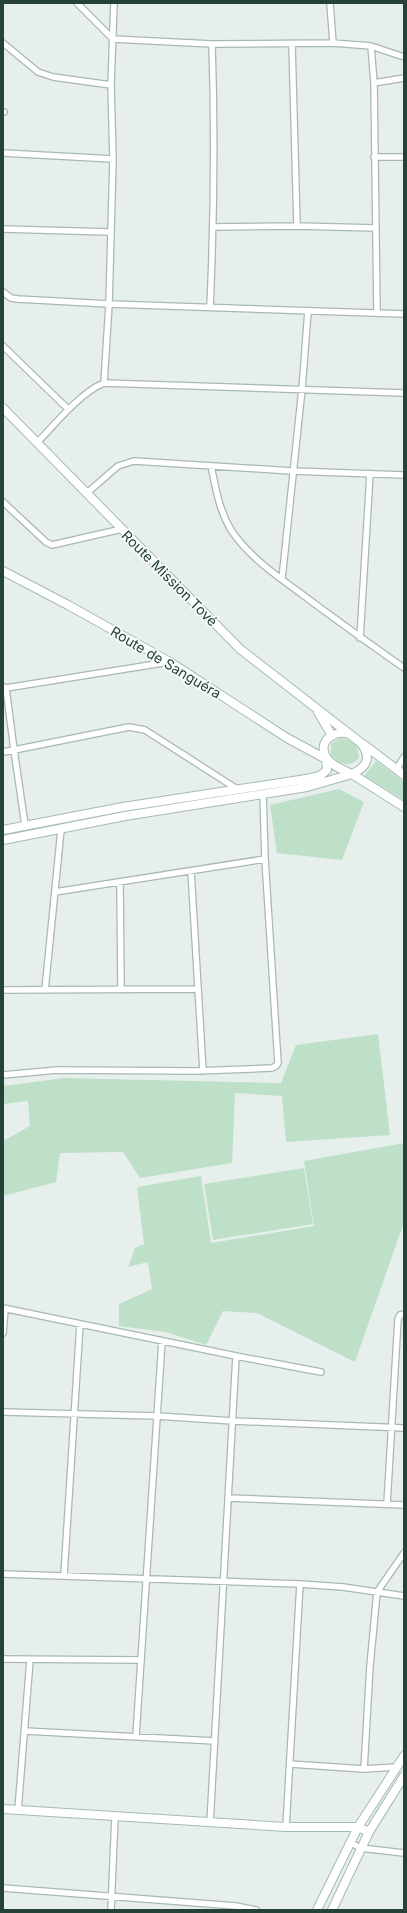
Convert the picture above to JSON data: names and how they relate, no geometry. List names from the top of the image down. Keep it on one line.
{"streets":{"street":["Route Mission Tové","Route de Sanguéra"]}}
